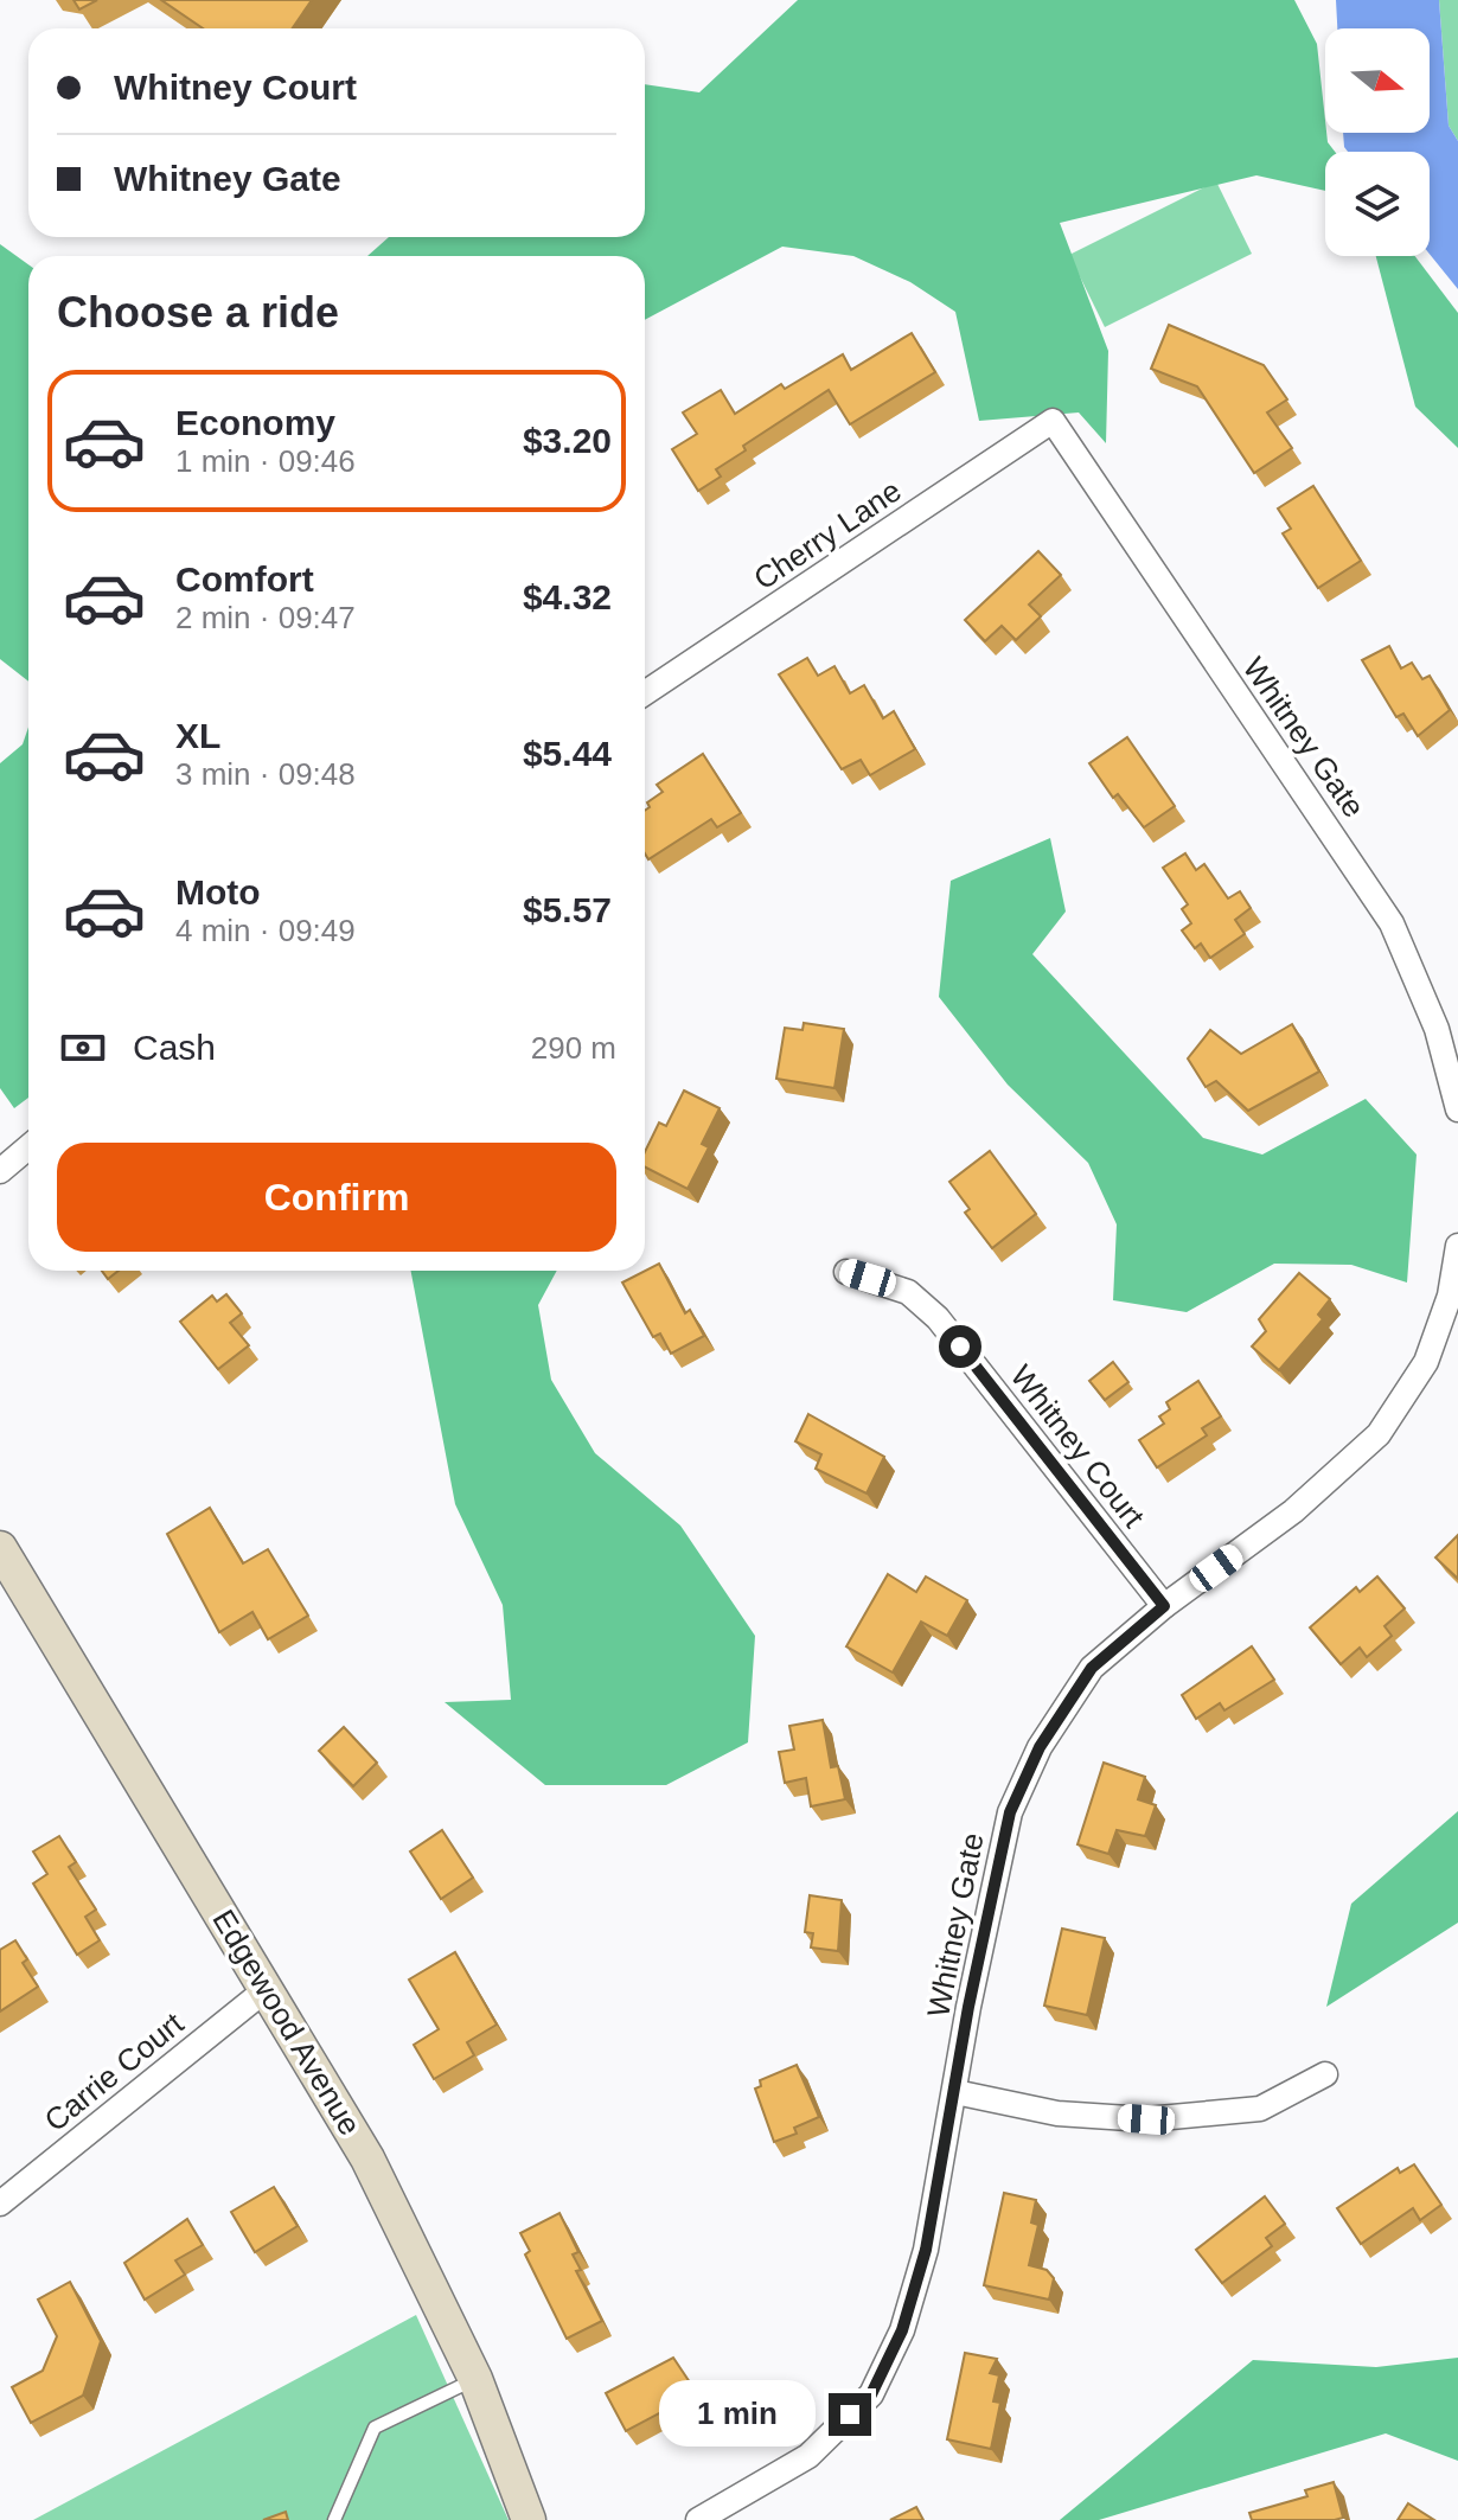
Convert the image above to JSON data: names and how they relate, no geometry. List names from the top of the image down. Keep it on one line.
{"streets":{"main road":["Edgewood Avenue"],"street":["Cherry Lane","Whitney Gate","Whitney Court","Carrie Court"]},"crossings":[["Cherry Lane","Whitney Gate"],["Whitney Gate","Whitney Court"],["Edgewood Avenue","Carrie Court"]],"north":"right","page":{"banner":["Whitney Court","Whitney Gate"],"heading":"Choose a ride","list":[{"name":"Economy","note":"1 min · 09:46","value":"$3.20"},{"name":"Comfort","note":"2 min · 09:47","value":"$4.32"},{"name":"XL","note":"3 min · 09:48","value":"$5.44"},{"name":"Moto","note":"4 min · 09:49","value":"$5.57"}],"pay":["Cash","290 m"],"buttons":"Confirm","bubble":"1 min"}}
